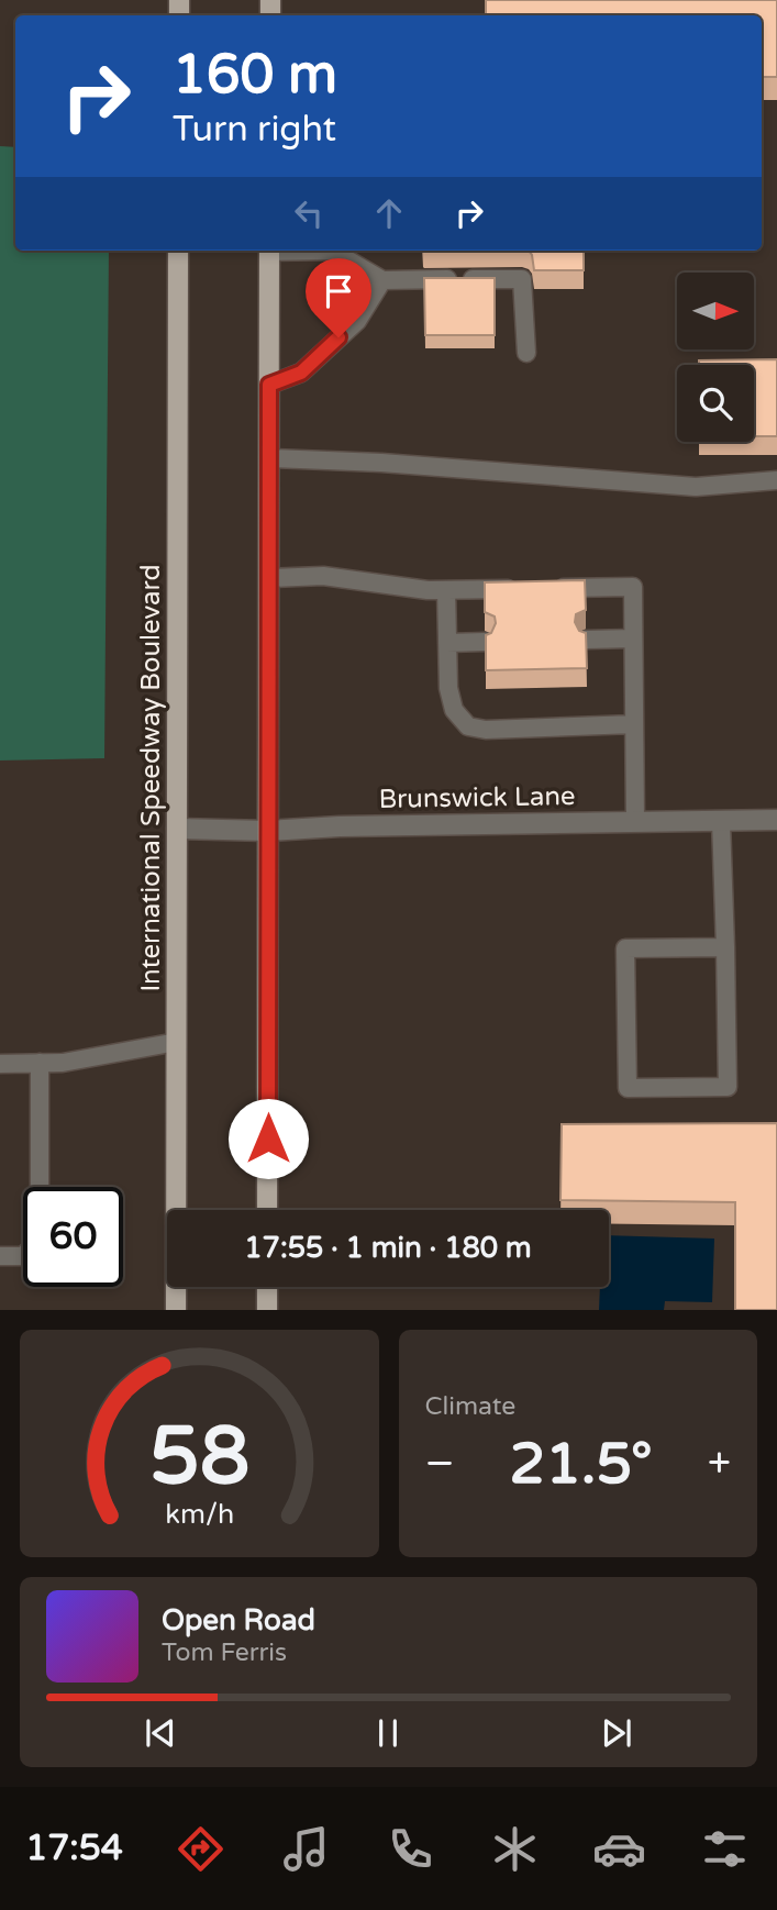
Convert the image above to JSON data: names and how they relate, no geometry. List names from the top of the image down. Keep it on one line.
{"streets":{"main road":["International Speedway Boulevard"],"street":["Brunswick Lane"]},"crossings":[["International Speedway Boulevard","Brunswick Lane"]],"north":"right","page":{"turn":["160 m","Turn right"],"limit":"60","trip":"17:55 · 1 min · 180 m","tile":"Climate","heat":["−","21.5°","+"],"song":["Open Road","Tom Ferris"],"tabs":"17:54","gauge":["58","km/h"]}}
